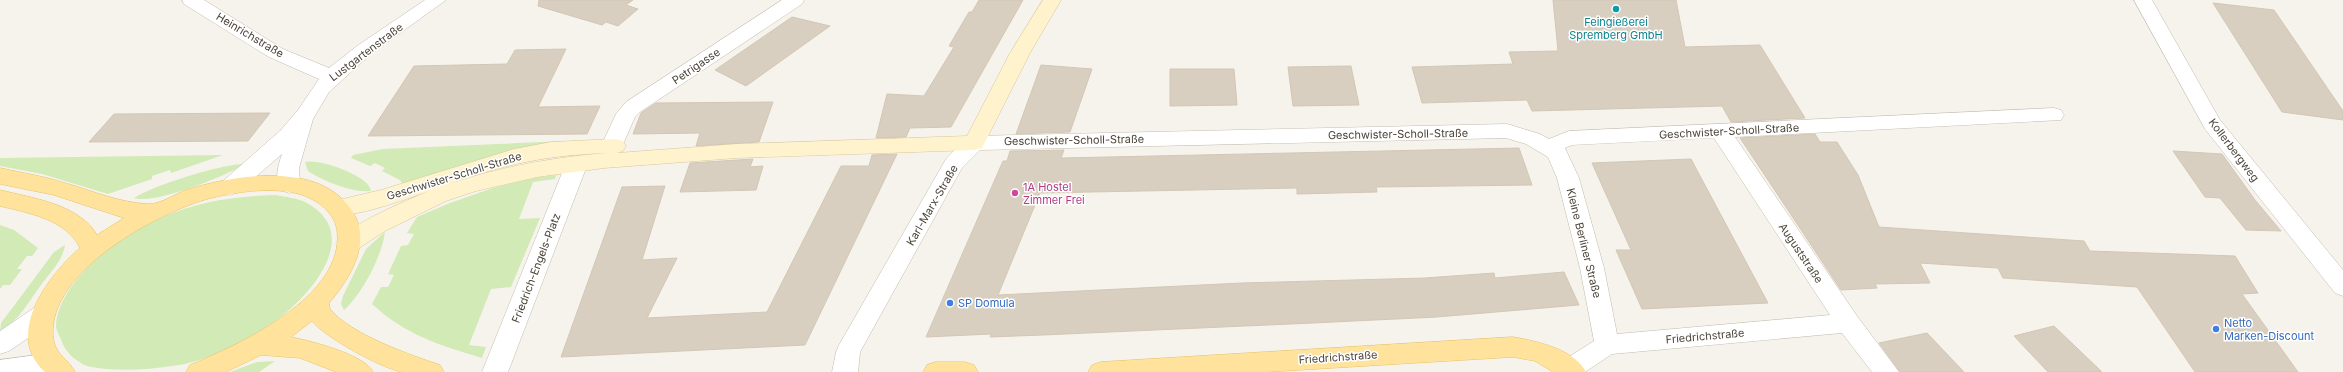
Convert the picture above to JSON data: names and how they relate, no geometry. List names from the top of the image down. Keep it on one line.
{"streets":{"main road":["Geschwister-Scholl-Straße","Karl-Marx-Straße","Friedrichstraße"],"street":["Heinrichstraße","Lustgartenstraße","Petrigasse","Kollerbergweg","Kleine Berliner Straße","Auguststraße","Friedrich-Engels-Platz"]},"crossings":[["Heinrichstraße","Lustgartenstraße"],["Petrigasse","Geschwister-Scholl-Straße"],["Geschwister-Scholl-Straße","Karl-Marx-Straße"],["Geschwister-Scholl-Straße","Kleine Berliner Straße"],["Geschwister-Scholl-Straße","Auguststraße"],["Geschwister-Scholl-Straße","Friedrich-Engels-Platz"],["Kleine Berliner Straße","Friedrichstraße"],["Auguststraße","Friedrichstraße"]],"places":["Feingießerei Spremberg GmbH","1A Hostel Zimmer Frei","SP Domula","Netto Marken-Discount"]}
